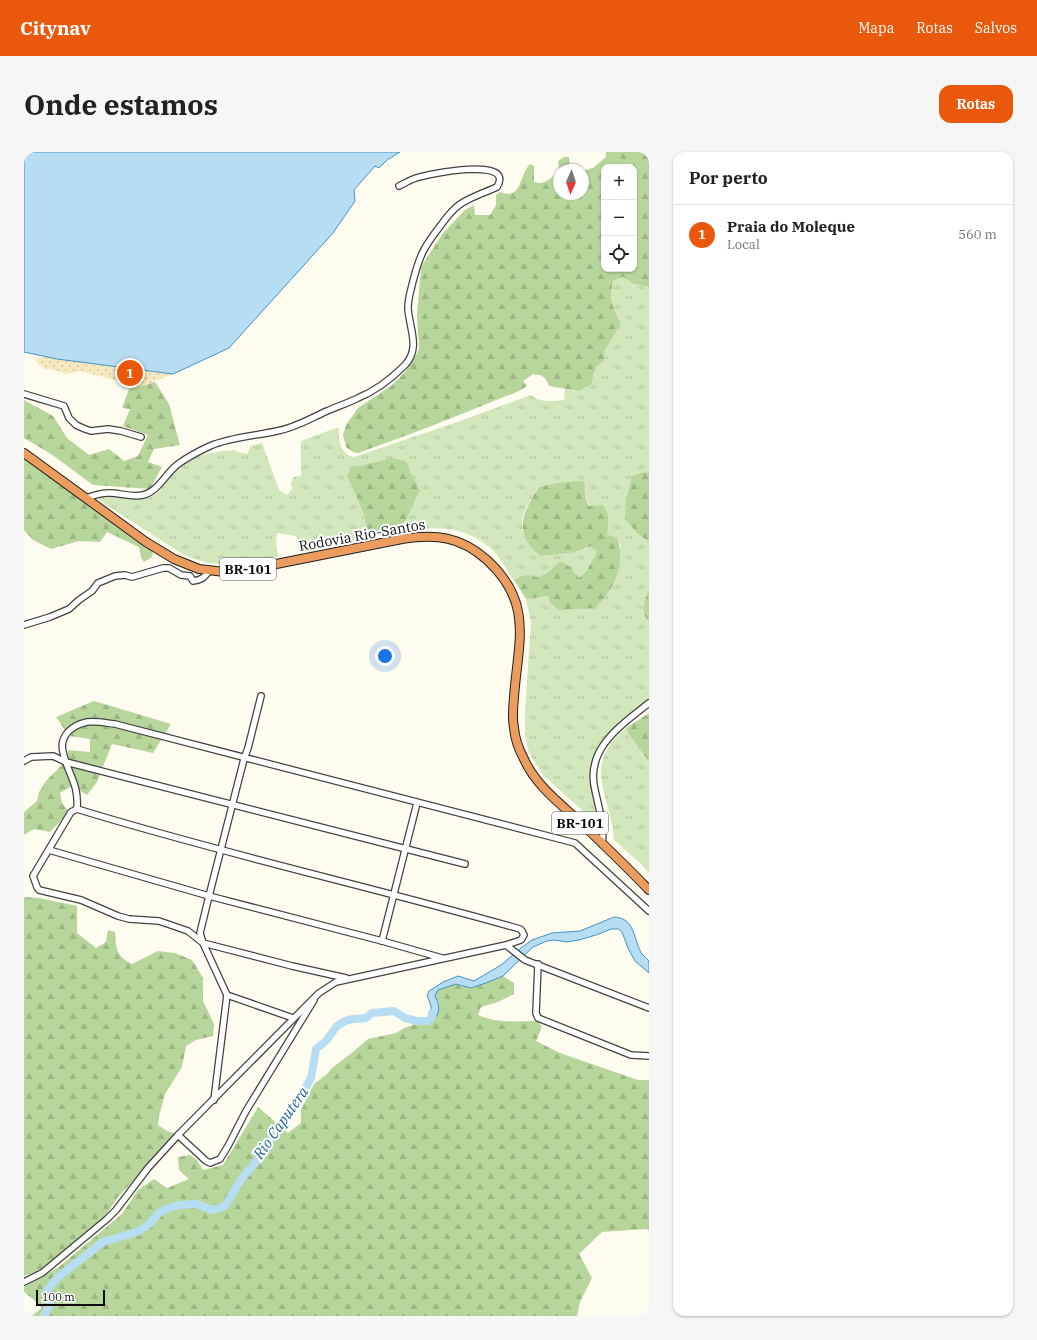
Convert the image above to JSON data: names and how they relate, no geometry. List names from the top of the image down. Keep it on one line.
{"streets":{"highway":["Rodovia Rio-Santos","BR-101"]},"water":["Rio Caputera"],"scale_bar":"100 m","north":"bottom","page":{"header":"Citynav","nav":["Mapa","Rotas","Salvos"],"buttons":"Rotas","title":"Onde estamos","heading":"Por perto","map_buttons":["+","−"],"list":[{"mark":"1","name":"Praia do Moleque","note":"Local","value":"560 m"}],"pins":"1","scale":"100 m"}}
